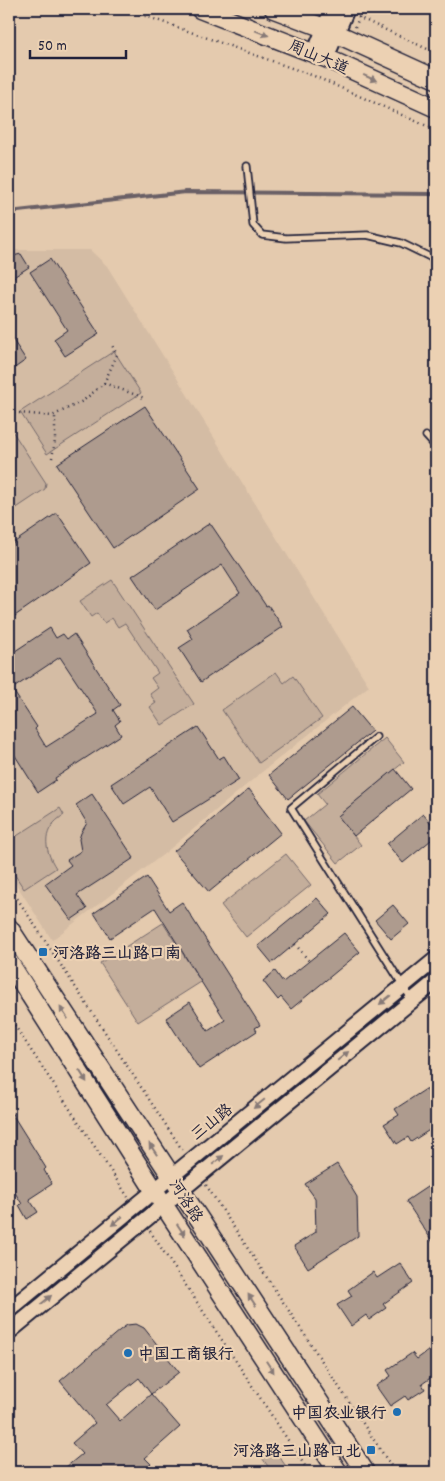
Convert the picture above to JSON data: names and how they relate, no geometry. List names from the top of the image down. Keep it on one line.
{"streets":{"main road":["周山大道","河洛路"],"street":["三山路"]},"crossings":[["三山路","河洛路"]],"places":{"transit":["河洛路三山路口南","河洛路三山路口北"],"other":["中国工商银行","中国农业银行"]},"scale_bar":"50 m"}
